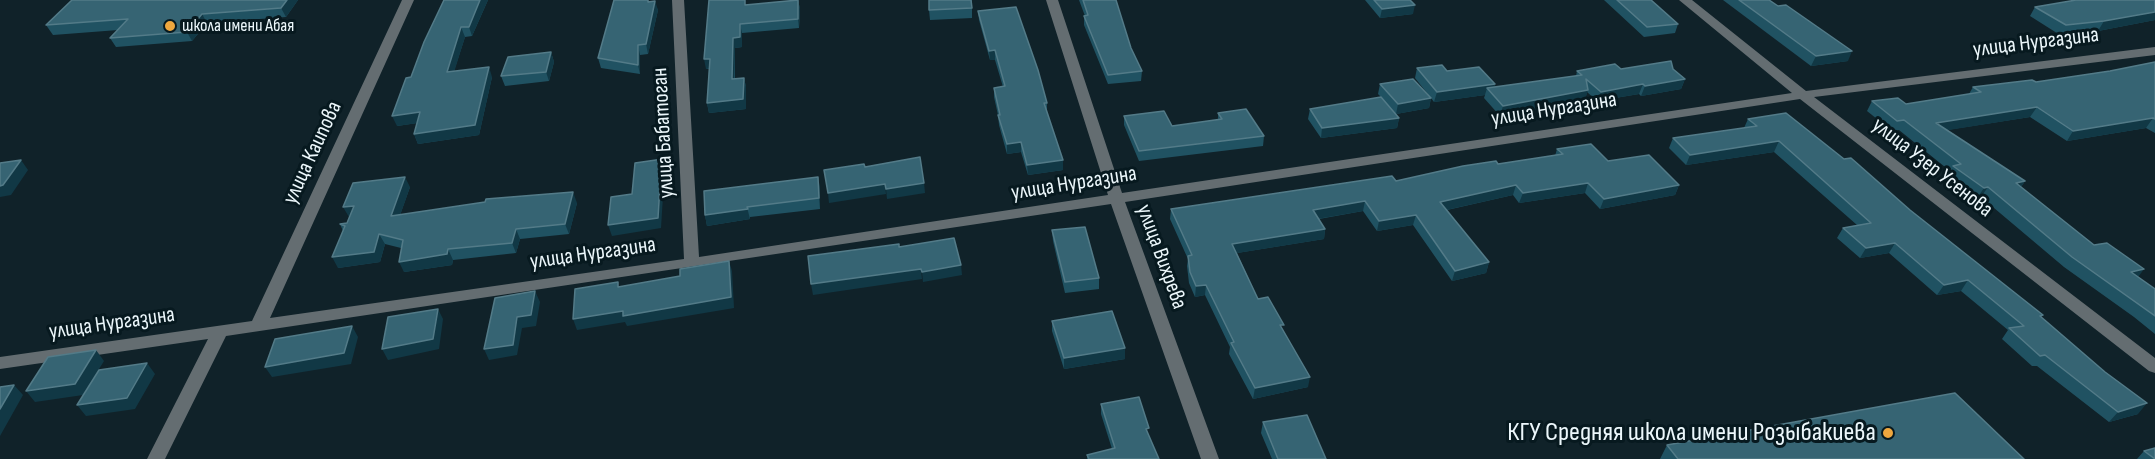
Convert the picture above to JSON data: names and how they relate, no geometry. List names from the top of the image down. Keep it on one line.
{"streets":{"street":["улица Нургазина","улица Бабатоган","улица Каипова","улица Узер Усенова","улица Вихрева"]},"crossings":[["улица Нургазина","улица Бабатоган"],["улица Нургазина","улица Каипова"],["улица Нургазина","улица Узер Усенова"],["улица Нургазина","улица Вихрева"]],"places":["школа имени Абая","КГУ Средняя школа имени Розыбакиева"]}
